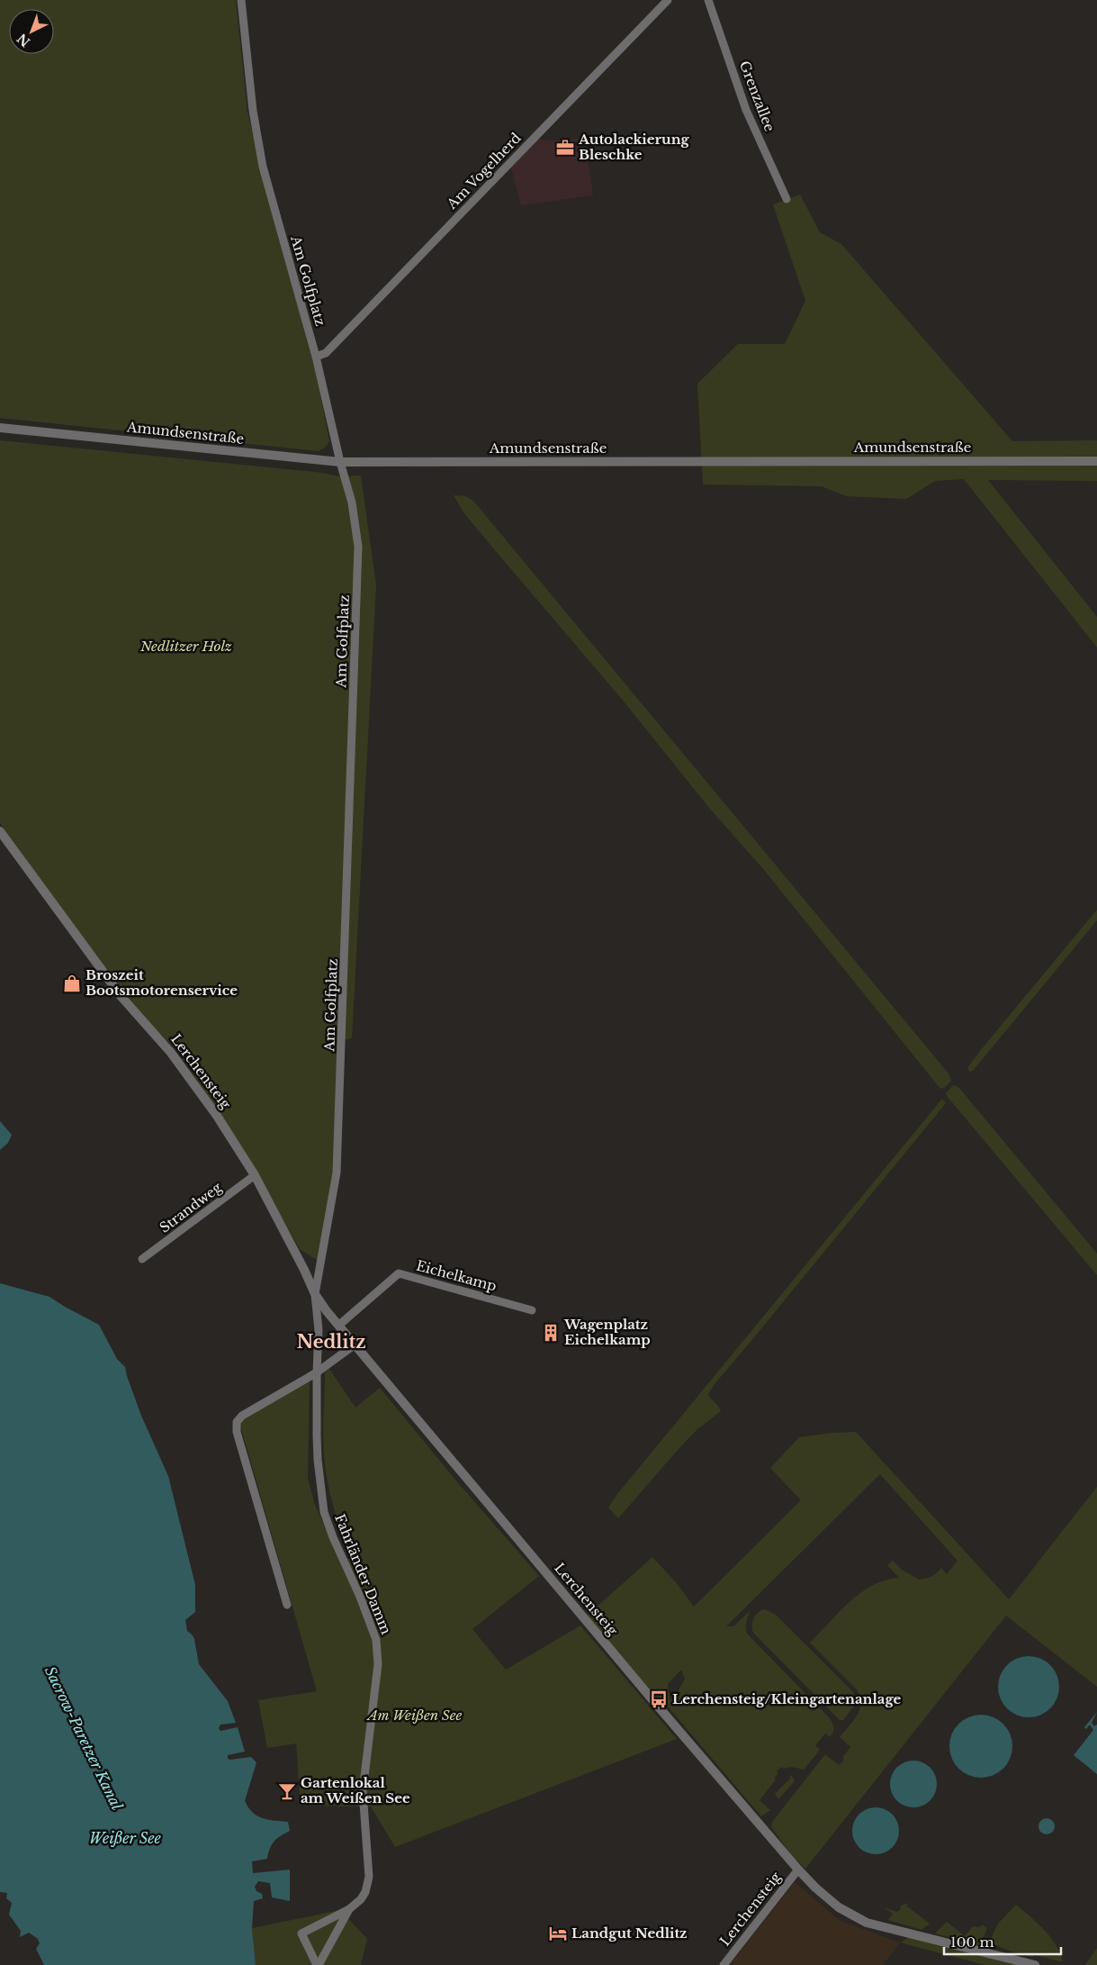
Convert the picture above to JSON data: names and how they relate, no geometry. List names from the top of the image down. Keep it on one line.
{"streets":{"street":["Grenzallee","Am Vogelherd","Am Golfplatz","Amundsenstraße","Lerchensteig","Strandweg","Eichelkamp","Fahrländer Damm"]},"crossings":[["Am Vogelherd","Am Golfplatz"],["Am Golfplatz","Amundsenstraße"],["Am Golfplatz","Lerchensteig"],["Am Golfplatz","Fahrländer Damm"],["Lerchensteig","Strandweg"],["Lerchensteig","Eichelkamp"],["Lerchensteig","Fahrländer Damm"]],"districts":["Nedlitz"],"water":["Sacrow-Paretzer Kanal","Weißer See"],"parks":["Nedlitzer Holz","Am Weißen See"],"places":{"office":["Autolackierung Bleschke"],"shop":["Broszeit Bootsmotorenservice"],"building":["Wagenplatz Eichelkamp"],"bus stop":["Lerchensteig/Kleingartenanlage"],"bar":["Gartenlokal am Weißen See"],"hotel":["Landgut Nedlitz"]},"scale_bar":"100 m","north":"bottom left"}
